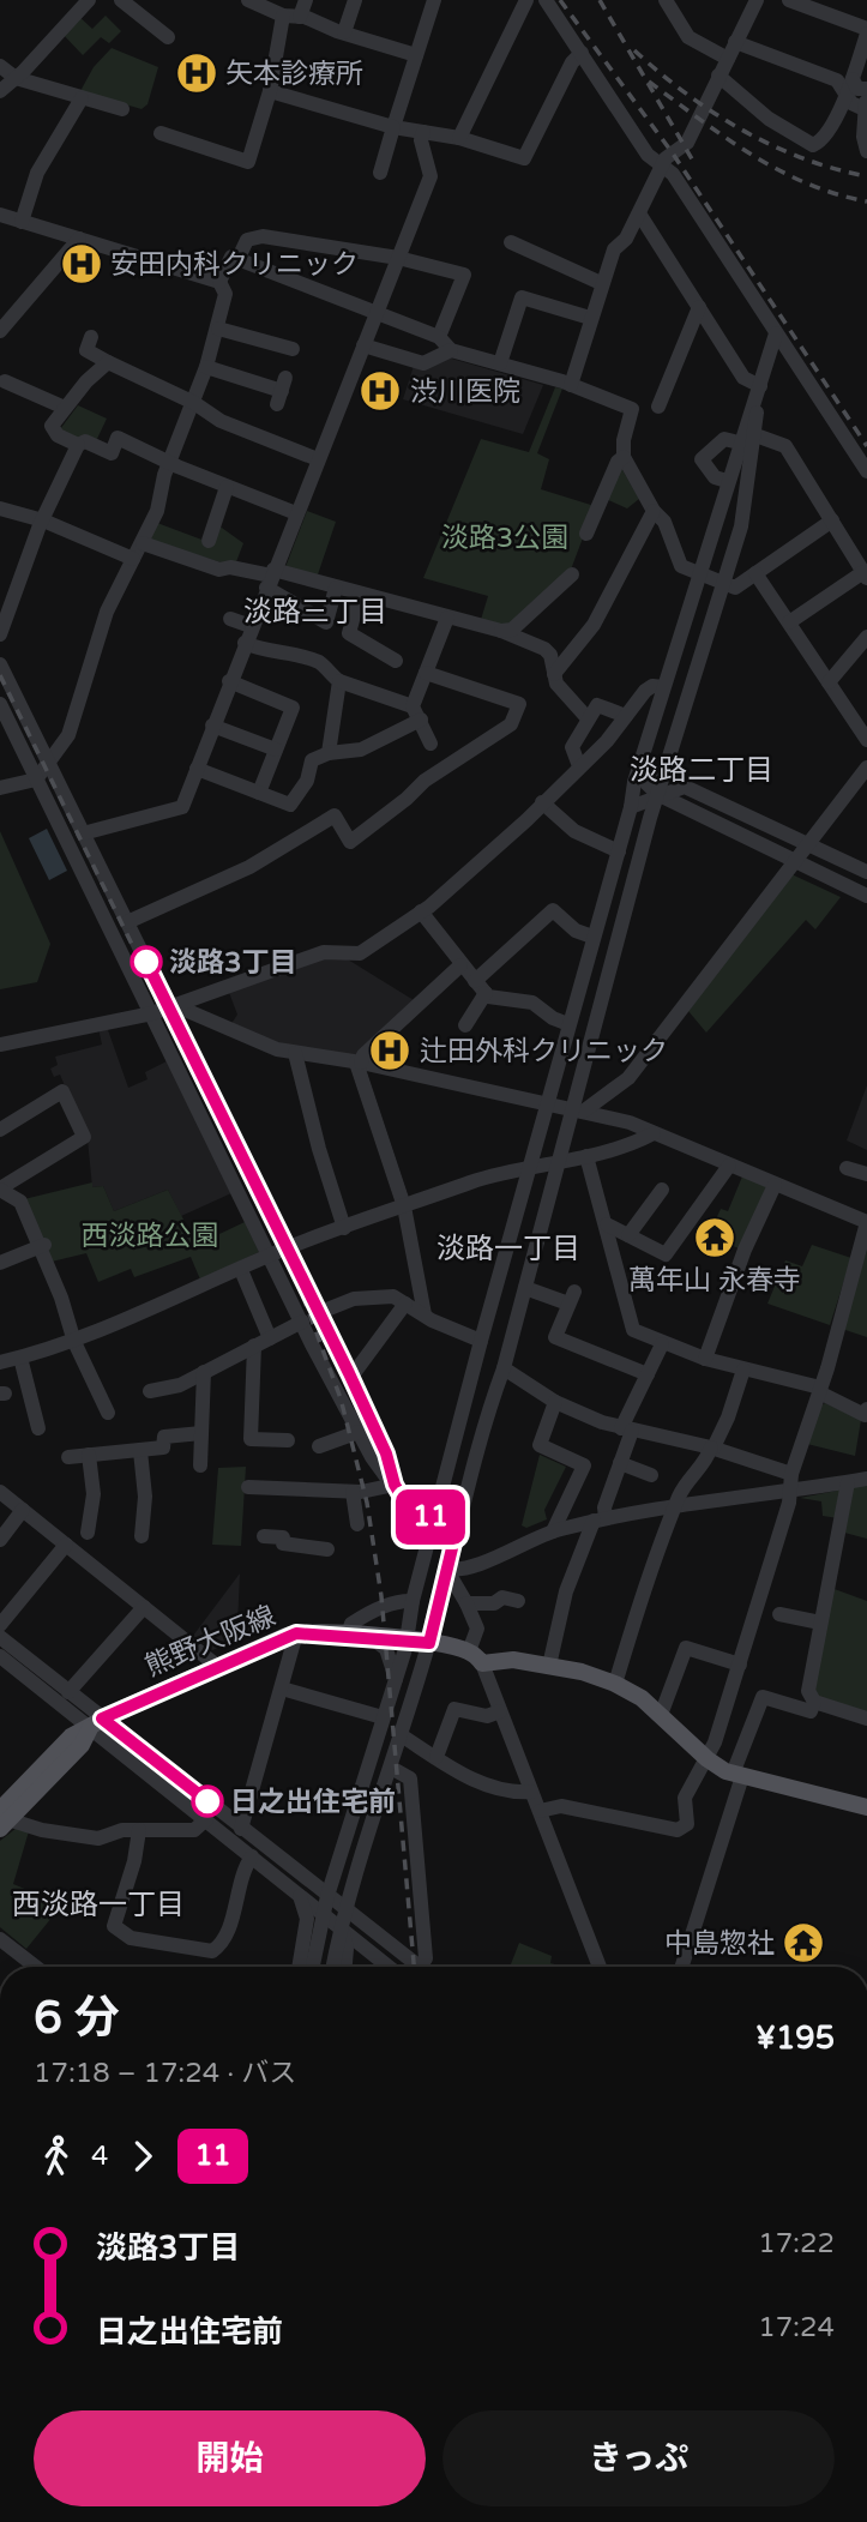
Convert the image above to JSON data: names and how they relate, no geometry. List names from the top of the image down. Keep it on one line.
{"streets":{"main road":["熊野大阪線"]},"districts":["淡路三丁目","淡路二丁目","淡路一丁目","西淡路一丁目"],"parks":["淡路3公園","西淡路公園"],"places":{"hospital":["矢本診療所","安田内科クリニック","渋川医院","辻田外科クリニック"],"other":["淡路3丁目","日之出住宅前"],"temple":["萬年山 永春寺","中島惣社"]},"lines":["bus line 11"],"page":{"on_map":"11","heading":["6 分","17:18 – 17:24 · バス","¥195"],"legs":["4","11"],"list":[{"name":"淡路3丁目","value":"17:22"},{"name":"日之出住宅前","value":"17:24"}],"buttons":["開始","きっぷ"]}}
